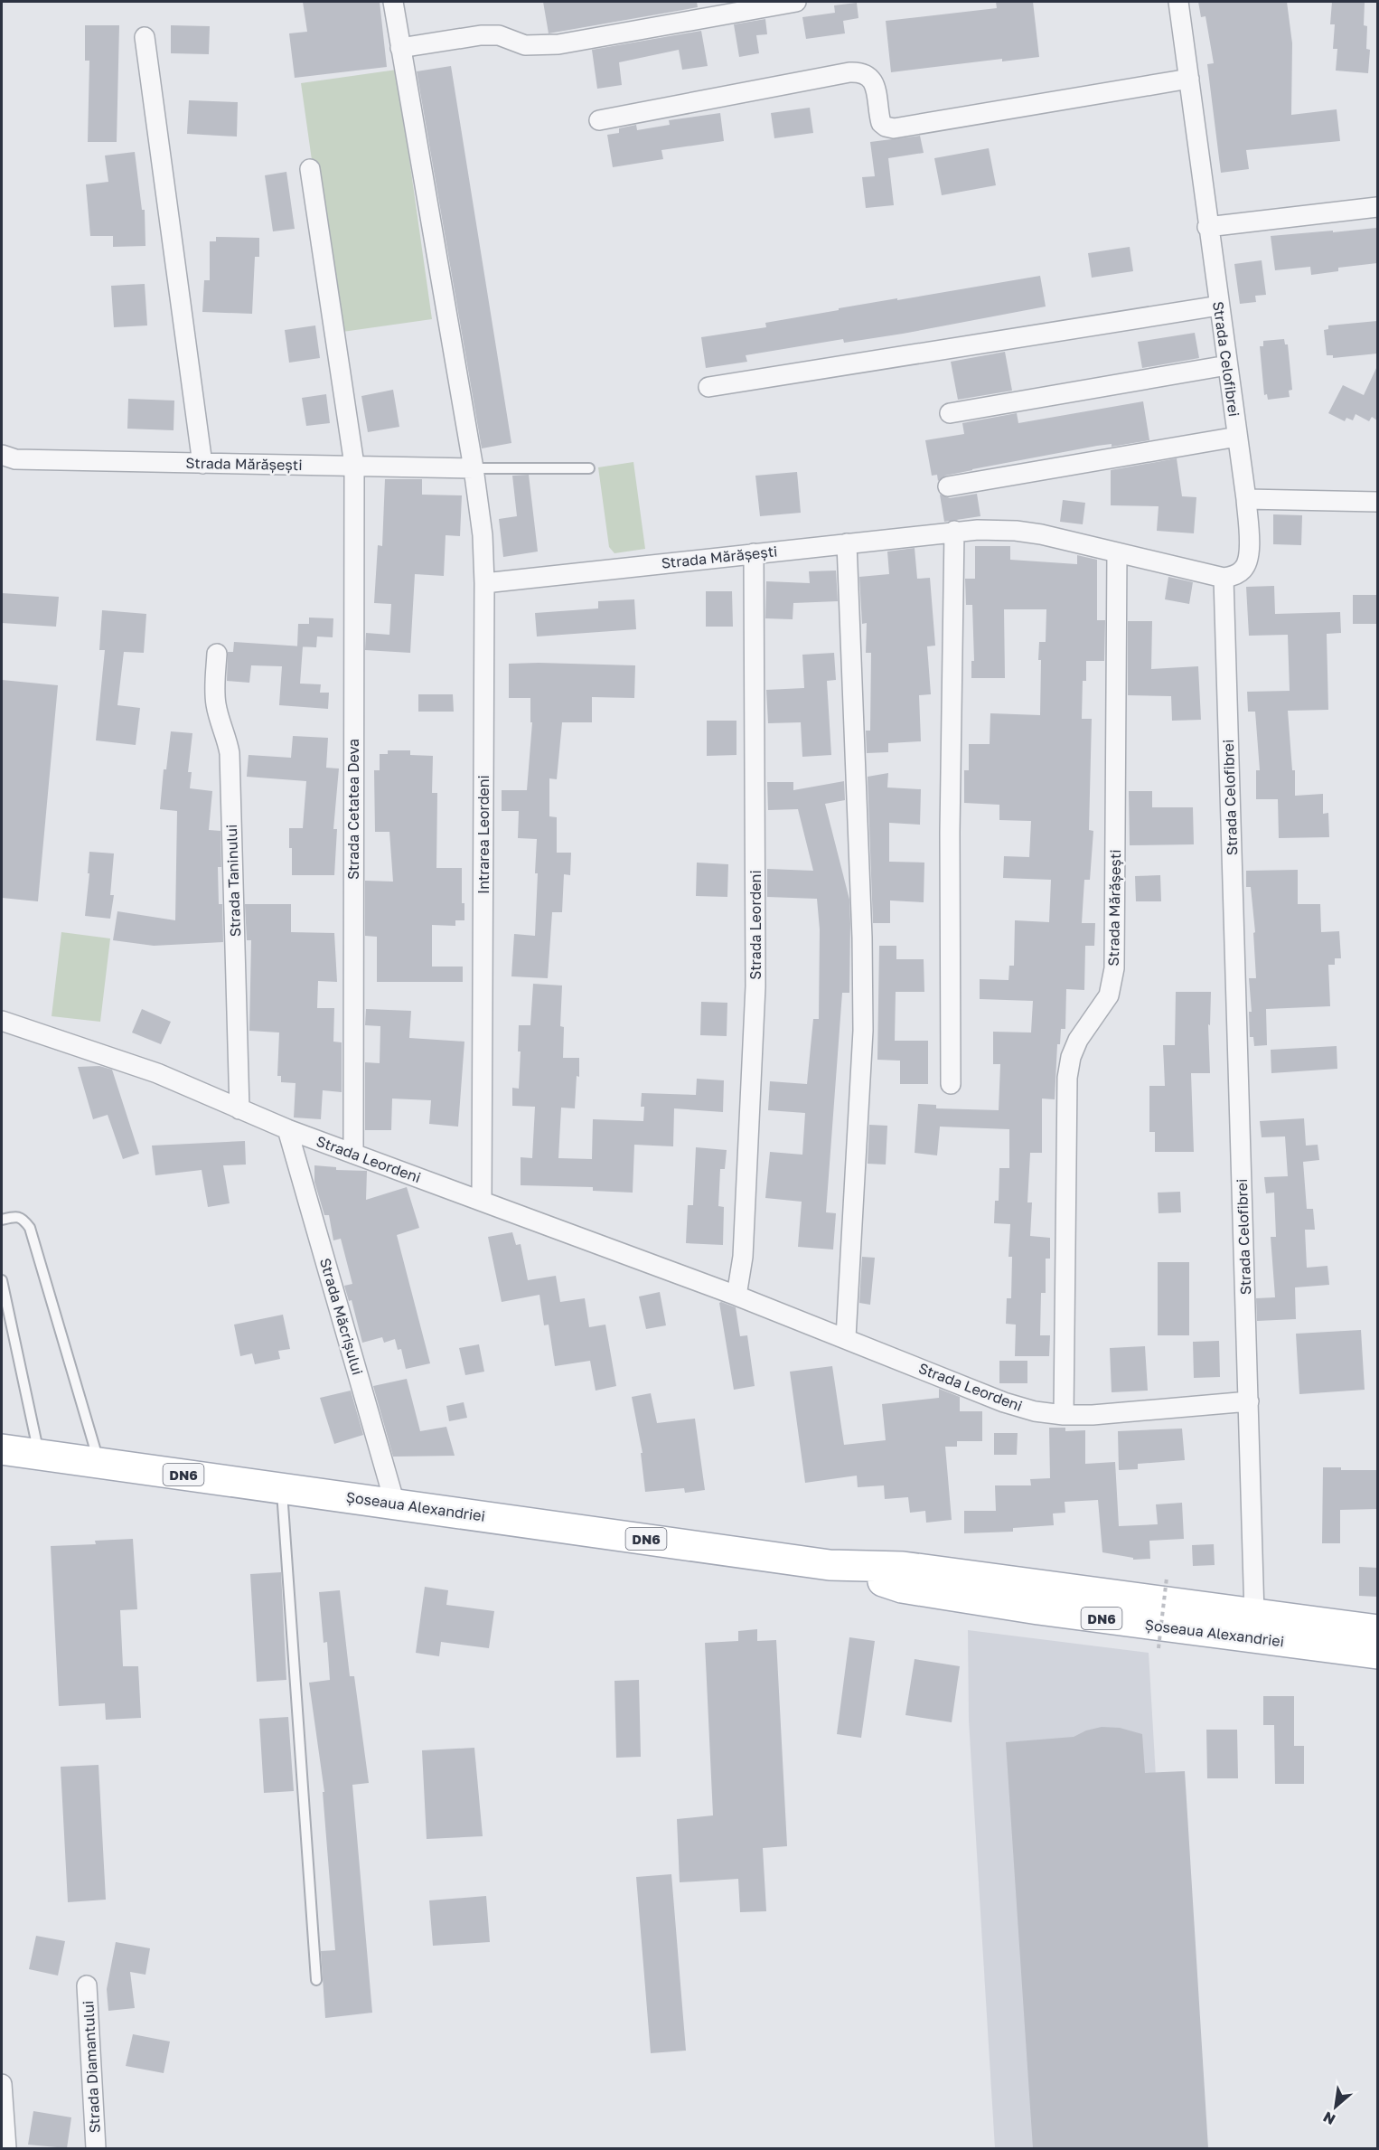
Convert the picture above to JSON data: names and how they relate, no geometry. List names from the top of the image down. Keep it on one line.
{"streets":{"main road":["DN6","Șoseaua Alexandriei"],"street":["Strada Celofibrei","Strada Mărășești","Strada Cetatea Deva","Intrarea Leordeni","Strada Taninului","Strada Leordeni","Strada Măcrișului","Strada Diamantului"]},"crossings":[["Strada Celofibrei","Strada Mărășești"],["Strada Celofibrei","Strada Leordeni"],["Strada Celofibrei","Șoseaua Alexandriei"],["Strada Mărășești","Strada Cetatea Deva"],["Strada Mărășești","Intrarea Leordeni"],["Strada Mărășești","Strada Leordeni"],["Strada Cetatea Deva","Strada Leordeni"],["Intrarea Leordeni","Strada Leordeni"],["Strada Taninului","Strada Leordeni"],["Strada Leordeni","Strada Măcrișului"],["Strada Măcrișului","Șoseaua Alexandriei"]],"north":"bottom left"}
